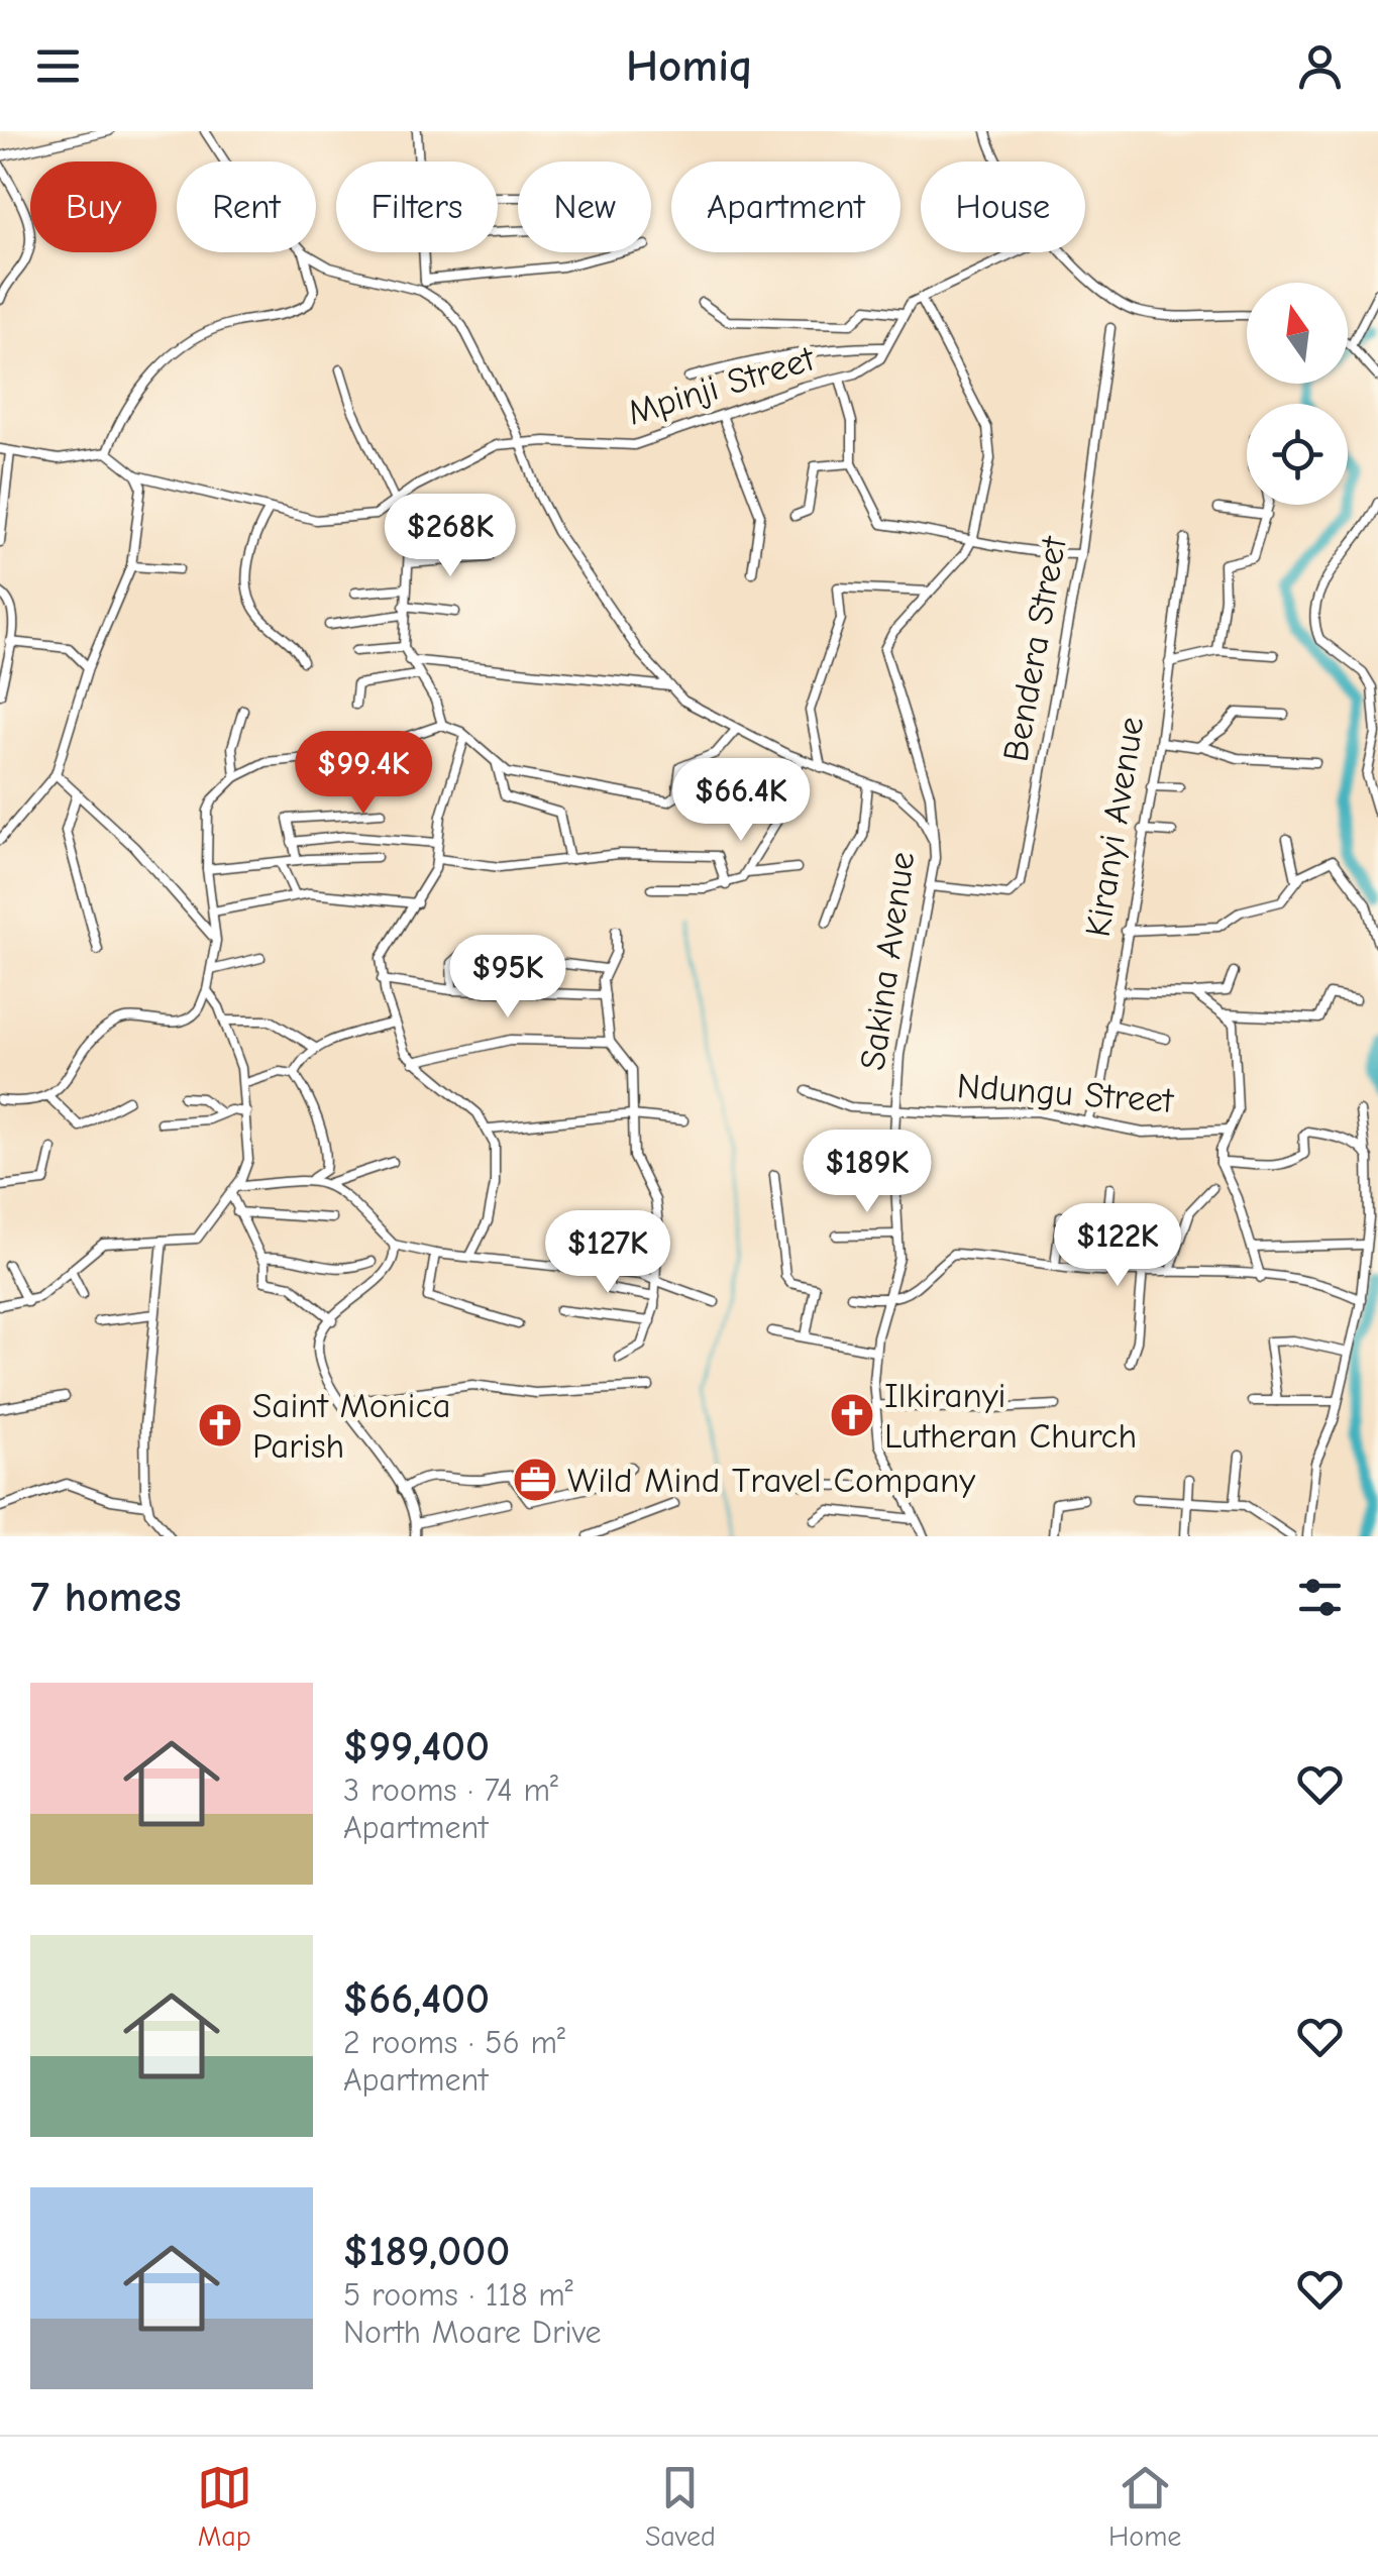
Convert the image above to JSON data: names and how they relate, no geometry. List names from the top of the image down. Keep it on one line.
{"streets":{"street":["Mpinji Street","Bendera Street","Kiranyi Avenue","Sakina Avenue","Ndungu Street"]},"crossings":[["Mpinji Street","Sakina Avenue"],["Bendera Street","Sakina Avenue"],["Kiranyi Avenue","Ndungu Street"],["Sakina Avenue","Ndungu Street"]],"places":{"church":["Ilkiranyi Lutheran Church","Saint Monica Parish"],"office":["Wild Mind Travel Company"]},"north":"top","page":{"header":"Homiq","chip":["Buy","Rent","Filters","New","Apartment","House"],"price":["$268K","$99.4K","$66.4K","$95K","$189K","$122K","$127K"],"heading":"7 homes","list":[{"name":"$99,400","note":"3 rooms · 74 m² · Apartment"},{"name":"$66,400","note":"2 rooms · 56 m² · Apartment"},{"name":"$189,000","note":"5 rooms · 118 m² · North Moare Drive"}],"tabs":["Map","Saved","Home"]}}
